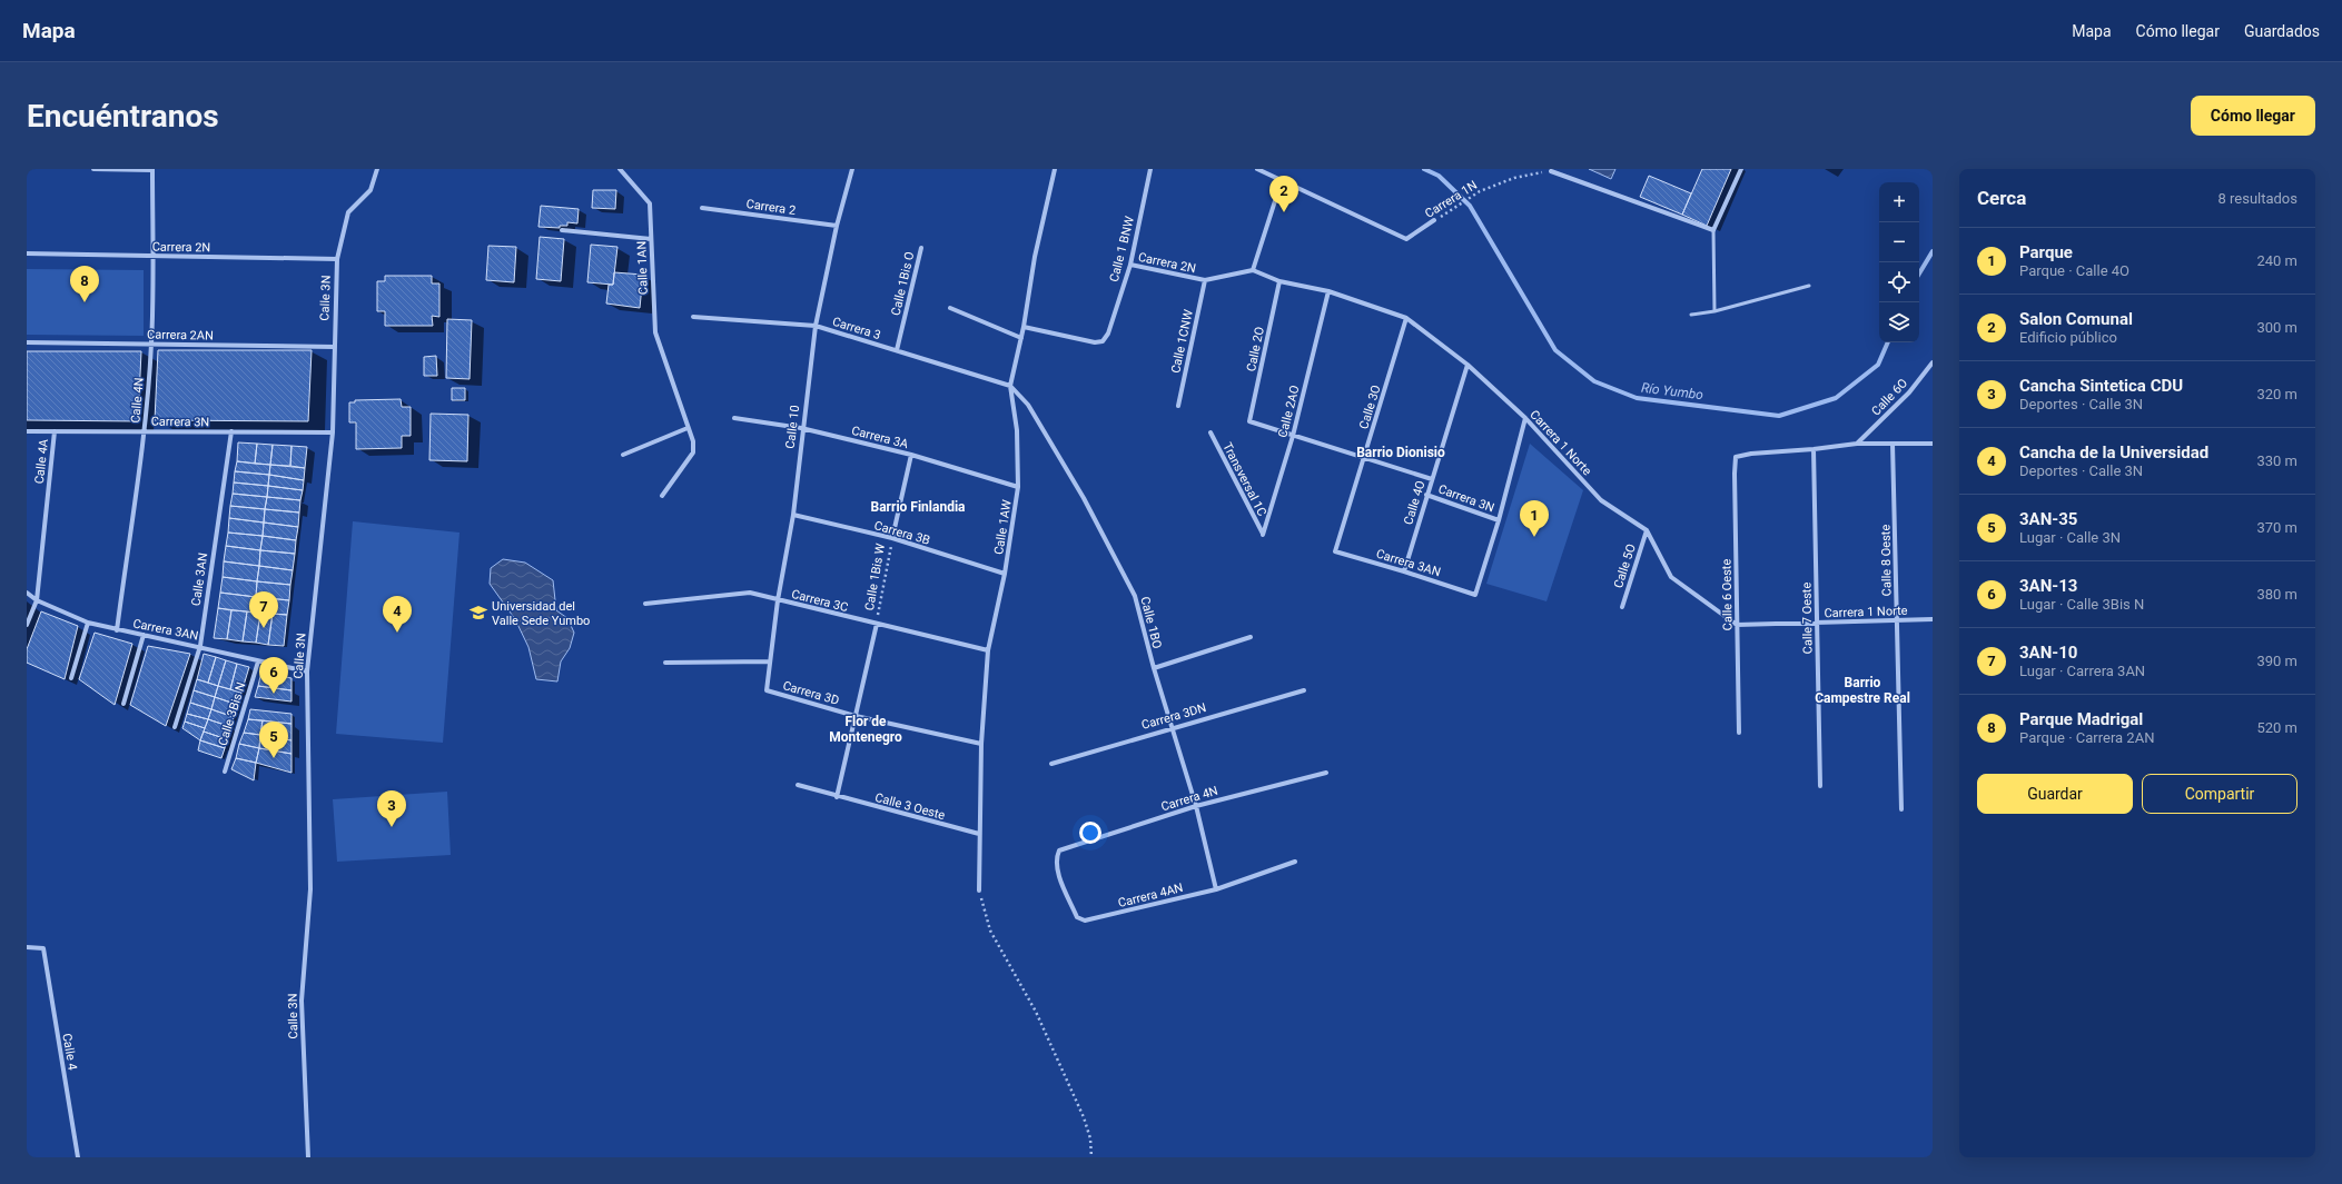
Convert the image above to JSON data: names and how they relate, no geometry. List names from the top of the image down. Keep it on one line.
{"streets":{"street":["Carrera 1N","Carrera 2","Carrera 2N","Calle 1 BNW","Calle 1AN","Calle 1Bis O","Calle 3N","Carrera 3","Carrera 2AN","Calle 1CNW","Calle 2O","Calle 6O","Calle 4N","Calle 3O","Calle 2AO","Carrera 3N","Calle 10","Carrera 3A","Carrera 1 Norte","Calle 4A","Transversal 1C","Calle 4O","Calle 1AW","Carrera 3B","Calle 8 Oeste","Carrera 3AN","Calle 5O","Calle 1Bis W","Calle 3AN","Calle 6 Oeste","Carrera 3C","Calle 7 Oeste","Calle 1BO","Carrera 3D","Calle 3Bis N","Carrera 3DN","Carrera 4N","Calle 3 Oeste","Carrera 4AN","Calle 4"]},"crossings":[["Carrera 2","Calle 10"],["Carrera 2N","Calle 1 BNW"],["Carrera 2N","Calle 3N"],["Carrera 2N","Calle 1CNW"],["Carrera 2N","Calle 4N"],["Carrera 2N","Carrera 1 Norte"],["Calle 1 BNW","Calle 1AW"],["Calle 1Bis O","Carrera 3"],["Calle 3N","Carrera 2AN"],["Calle 3N","Carrera 3N"],["Calle 3N","Carrera 3AN"],["Carrera 3","Calle 10"],["Carrera 3","Calle 1AW"],["Carrera 3","Calle 1BO"],["Carrera 2AN","Calle 4N"],["Calle 2O","Carrera 3N"],["Calle 2O","Carrera 1 Norte"],["Calle 4N","Carrera 3N"],["Calle 4N","Carrera 3AN"],["Calle 3O","Carrera 3N"],["Calle 3O","Carrera 1 Norte"],["Calle 3O","Carrera 3AN"],["Calle 2AO","Carrera 3N"],["Calle 2AO","Carrera 1 Norte"],["Calle 2AO","Transversal 1C"],["Carrera 3N","Calle 4A"],["Carrera 3N","Calle 4O"],["Carrera 3N","Carrera 3AN"],["Carrera 3N","Calle 3AN"],["Calle 10","Carrera 3A"],["Calle 10","Carrera 3B"],["Calle 10","Carrera 3C"],["Calle 10","Carrera 3D"],["Carrera 3A","Calle 1AW"],["Carrera 3A","Calle 1Bis W"],["Carrera 1 Norte","Calle 4O"],["Carrera 1 Norte","Calle 8 Oeste"],["Carrera 1 Norte","Calle 5O"],["Carrera 1 Norte","Calle 6 Oeste"],["Carrera 1 Norte","Calle 7 Oeste"],["Calle 4A","Carrera 3AN"],["Calle 4O","Carrera 3AN"],["Calle 1AW","Carrera 3B"],["Calle 1AW","Carrera 3C"],["Calle 1AW","Calle 1BO"],["Calle 1AW","Carrera 3D"],["Calle 1AW","Calle 3 Oeste"],["Carrera 3B","Calle 1Bis W"],["Carrera 3AN","Calle 3AN"],["Carrera 3AN","Calle 3Bis N"],["Calle 1Bis W","Carrera 3C"],["Calle 6 Oeste","Calle 7 Oeste"],["Calle 1BO","Carrera 3DN"],["Calle 1BO","Carrera 4N"],["Calle 1BO","Carrera 4AN"],["Carrera 4N","Carrera 4AN"]],"districts":["Barrio Dionisio","Barrio Finlandia","Barrio Campestre Real","Flor de Montenegro"],"water":["Río Yumbo"],"places":{"school or university":["Universidad del Valle Sede Yumbo"]},"page":{"header":"Mapa","nav":["Mapa","Cómo llegar","Guardados"],"buttons":["Cómo llegar",["Guardar","Compartir"]],"title":"Encuéntranos","heading":["Cerca","8 resultados"],"pins":["2","8","1","7","4","6","5","3"],"map_buttons":["+","−"],"list":[{"mark":"1","name":"Parque","note":"Parque · Calle 4O","value":"240 m"},{"mark":"2","name":"Salon Comunal","note":"Edificio público","value":"300 m"},{"mark":"3","name":"Cancha Sintetica CDU","note":"Deportes · Calle 3N","value":"320 m"},{"mark":"4","name":"Cancha de la Universidad","note":"Deportes · Calle 3N","value":"330 m"},{"mark":"5","name":"3AN-35","note":"Lugar · Calle 3N","value":"370 m"},{"mark":"6","name":"3AN-13","note":"Lugar · Calle 3Bis N","value":"380 m"},{"mark":"7","name":"3AN-10","note":"Lugar · Carrera 3AN","value":"390 m"},{"mark":"8","name":"Parque Madrigal","note":"Parque · Carrera 2AN","value":"520 m"}]}}
